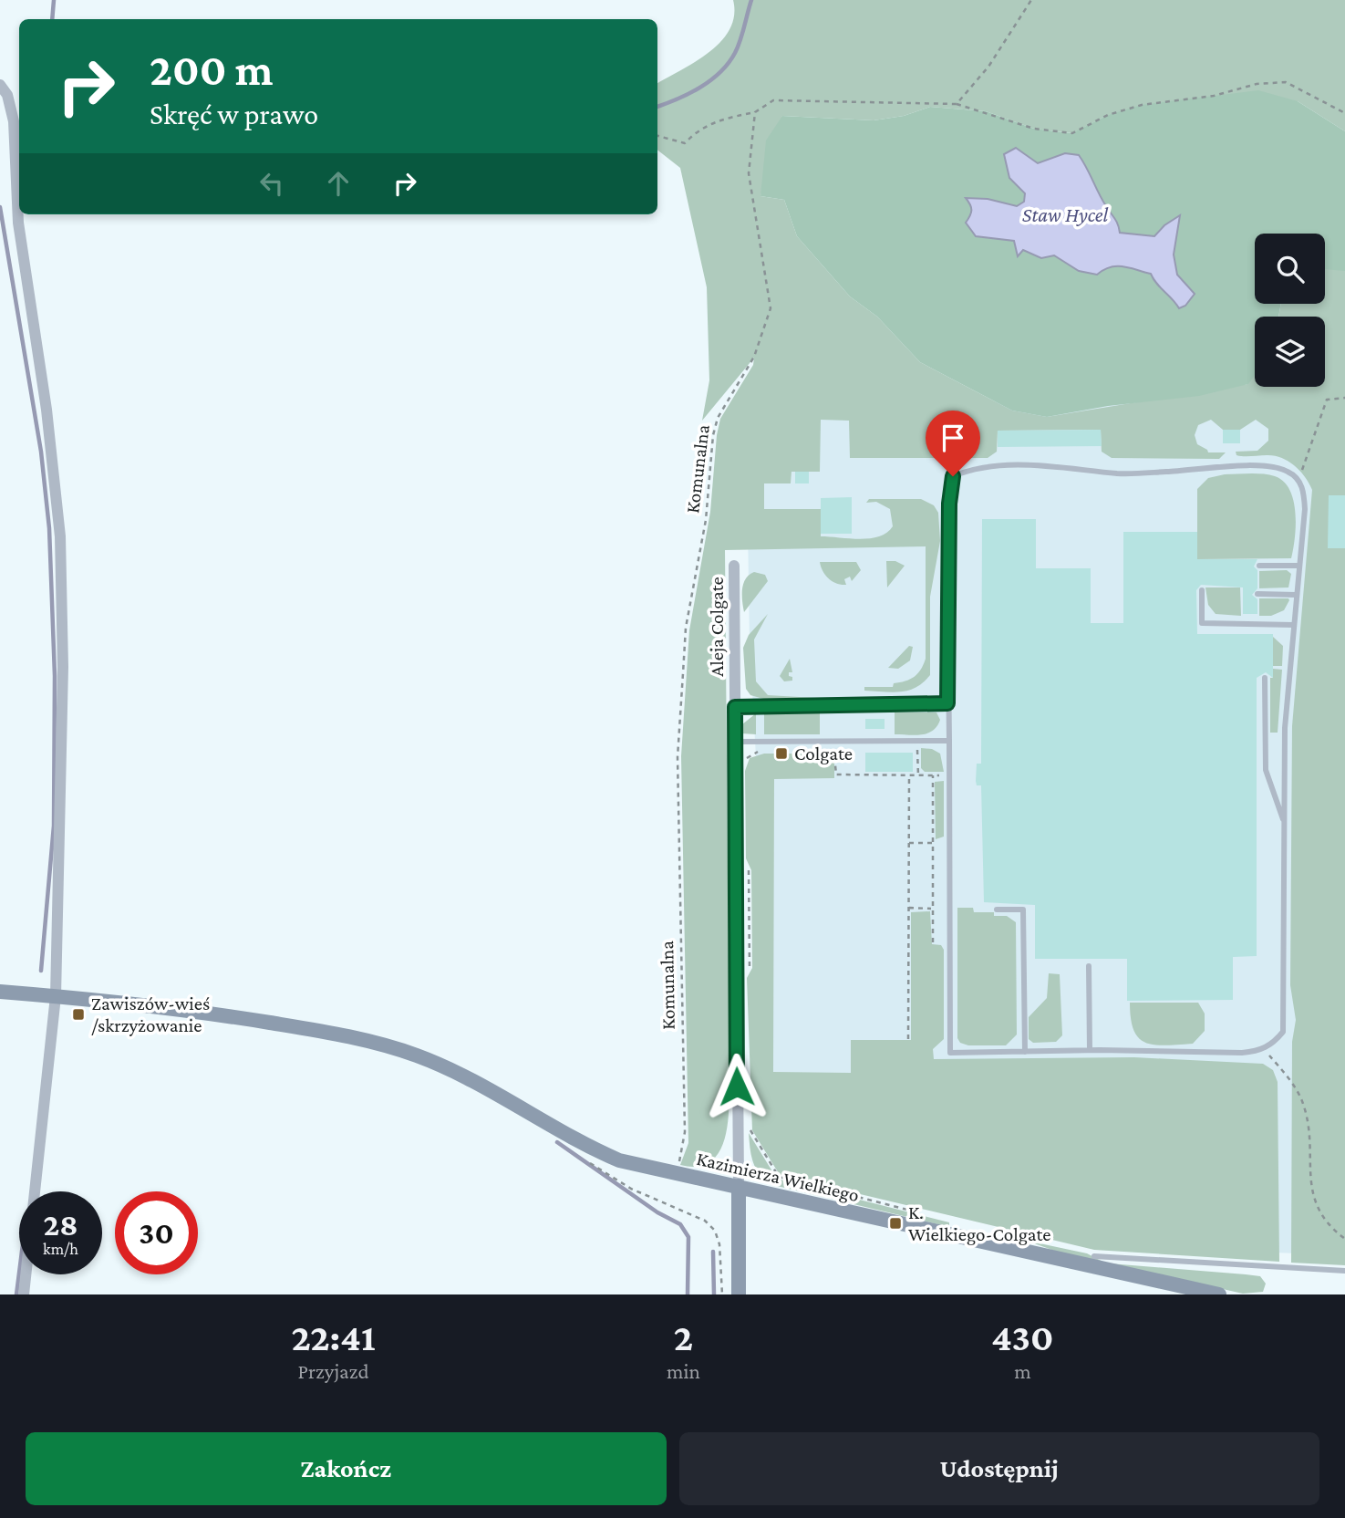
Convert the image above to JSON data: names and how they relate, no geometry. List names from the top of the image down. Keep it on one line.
{"streets":{"street":["Aleja Colgate","Kazimierza Wielkiego"],"path":["Komunalna"]},"crossings":[["Komunalna","Kazimierza Wielkiego"],["Aleja Colgate","Kazimierza Wielkiego"]],"water":["Staw Hycel"],"places":{"transit":["Colgate","Zawiszów-wieś /skrzyżowanie","K. Wielkiego-Colgate"]},"page":{"turn":["200 m","Skręć w prawo"],"speed":"28 km/h","limit":"30","eta":["22:41","Przyjazd","2","min","430","m"],"buttons":["Zakończ","Udostępnij"]}}
